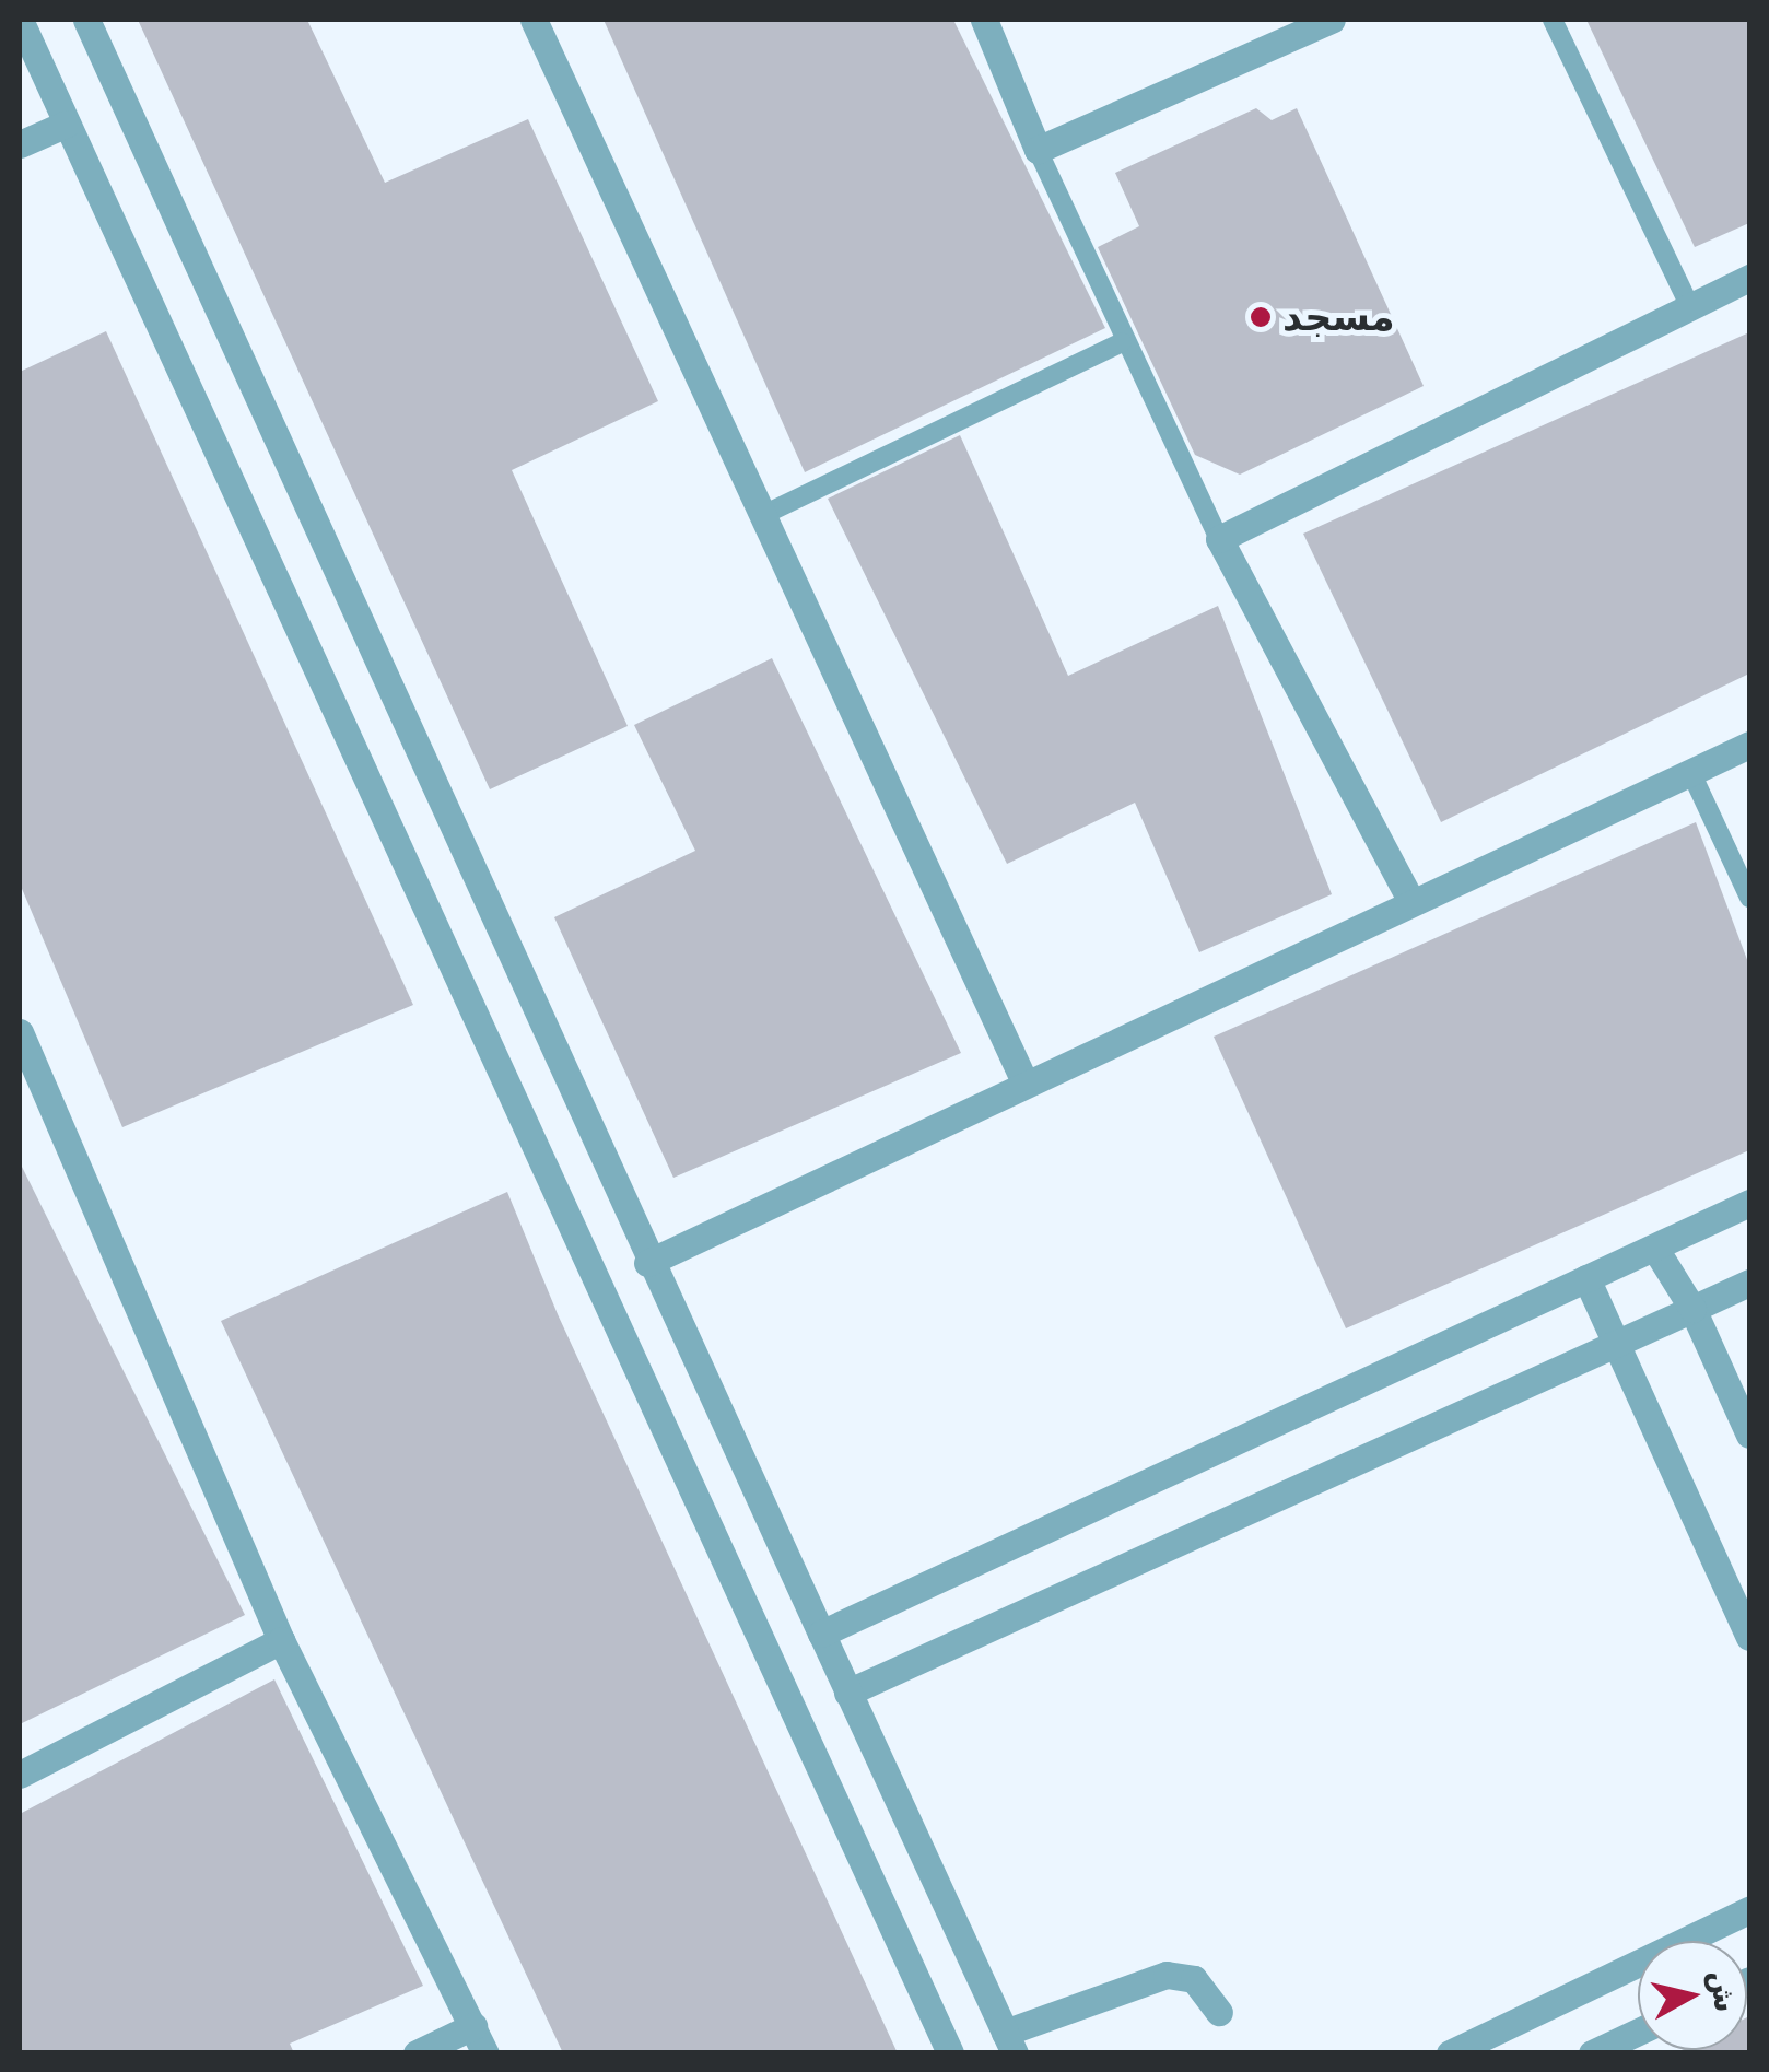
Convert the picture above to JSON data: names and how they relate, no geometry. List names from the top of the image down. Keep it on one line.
{"places":["مسجد"],"north":"right"}
